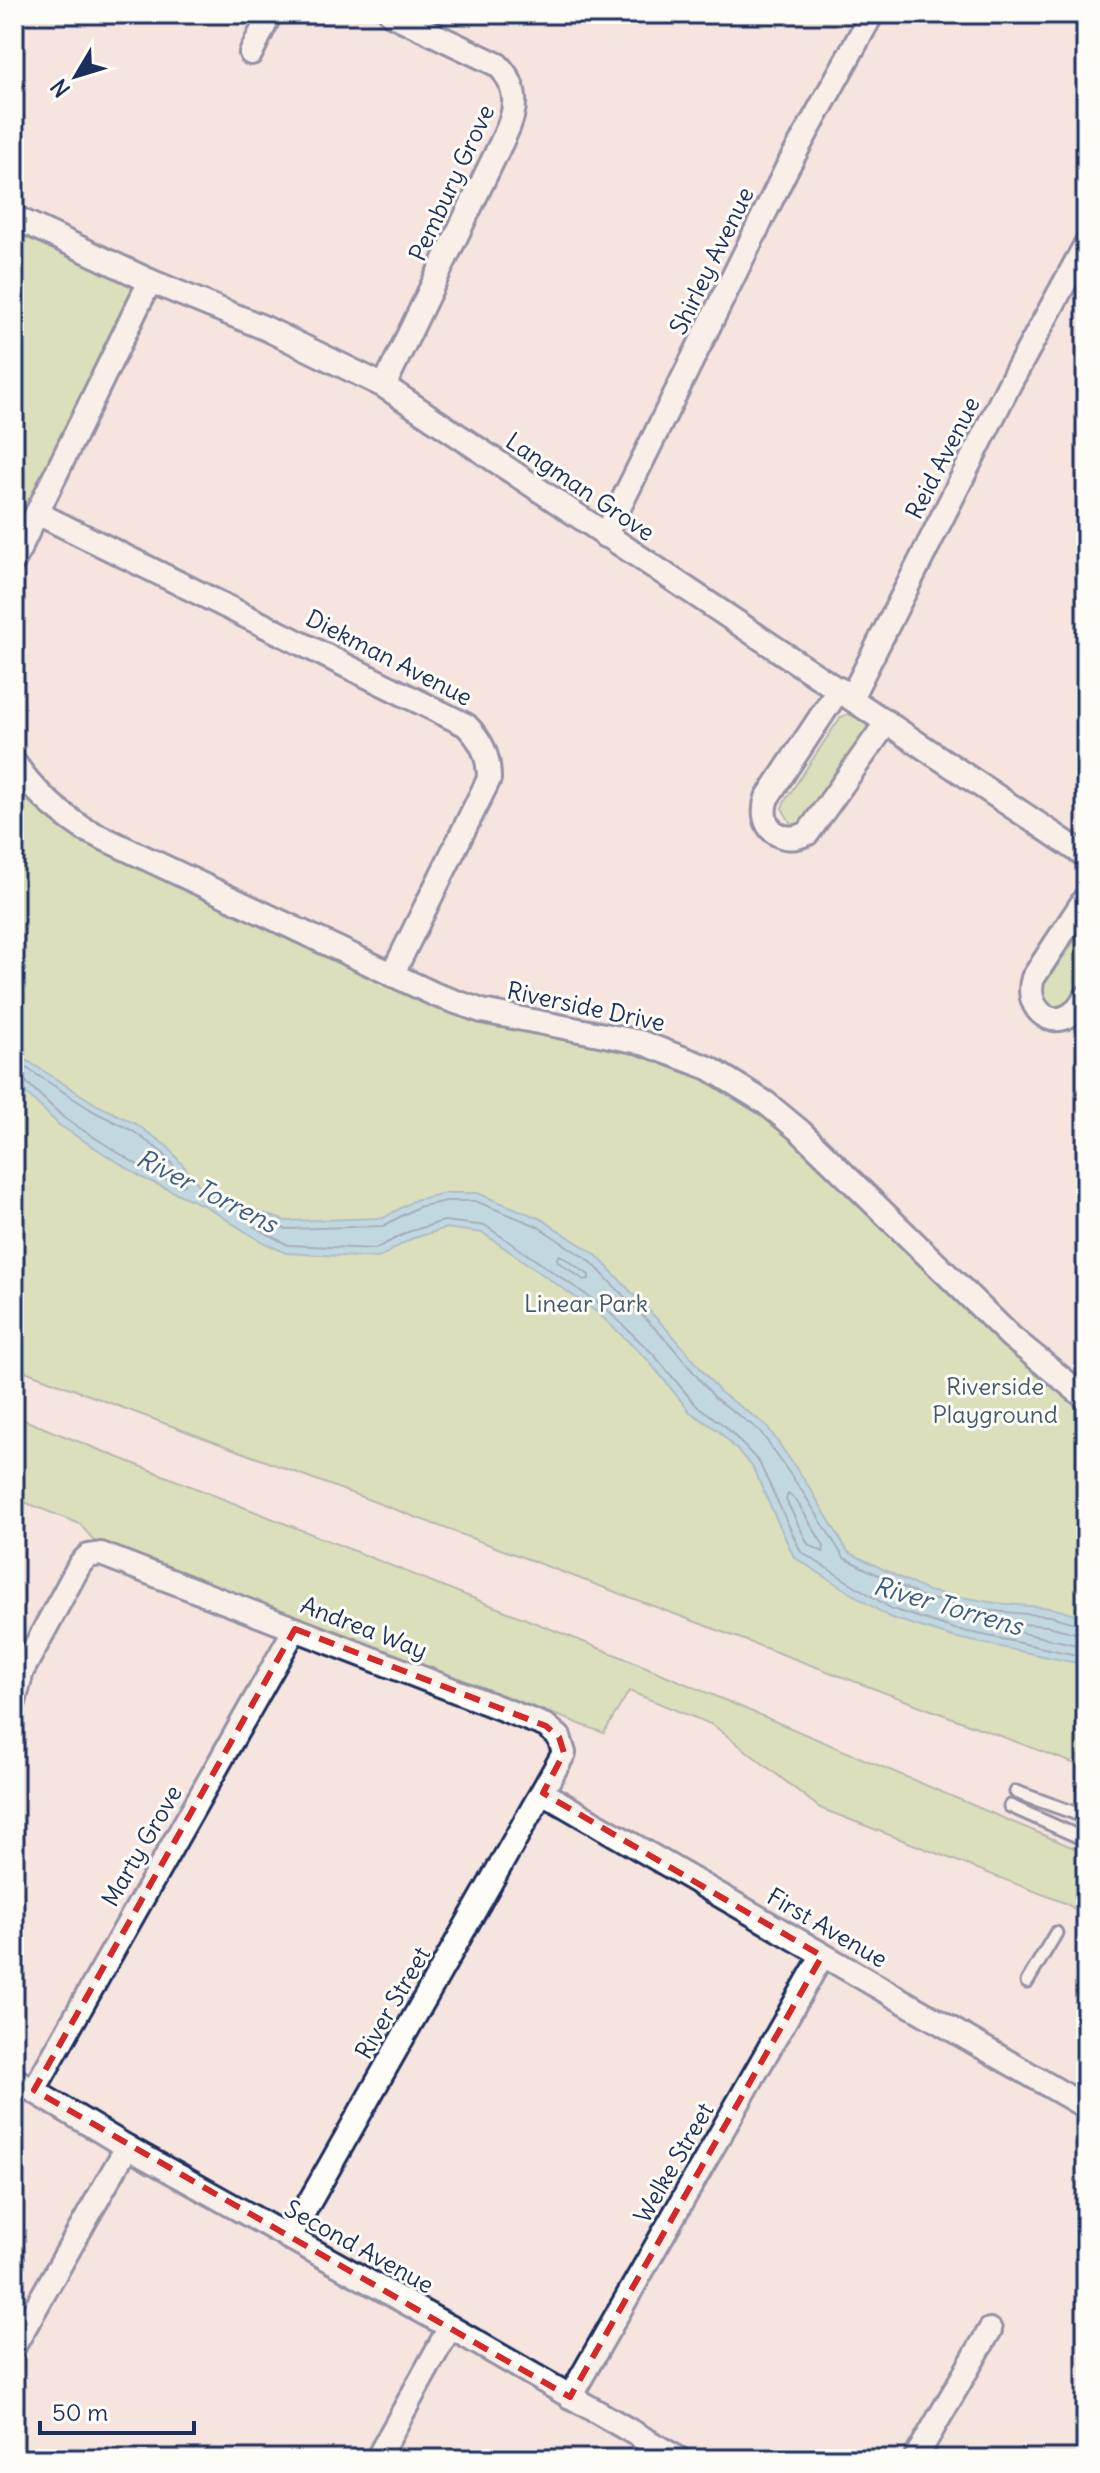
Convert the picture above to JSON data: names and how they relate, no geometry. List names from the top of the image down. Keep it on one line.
{"streets":{"street":["Pembury Grove","Shirley Avenue","Reid Avenue","Langman Grove","Diekman Avenue","Riverside Drive","Andrea Way","Marty Grove","First Avenue","River Street","Welke Street","Second Avenue"]},"crossings":[["Pembury Grove","Langman Grove"],["Shirley Avenue","Langman Grove"],["Reid Avenue","Langman Grove"],["Diekman Avenue","Riverside Drive"],["Andrea Way","Marty Grove"],["Andrea Way","First Avenue"],["Andrea Way","River Street"],["Marty Grove","Second Avenue"],["First Avenue","River Street"],["First Avenue","Welke Street"],["River Street","Second Avenue"],["Welke Street","Second Avenue"]],"water":["River Torrens"],"parks":["Linear Park","Riverside Playground"],"scale_bar":"50 m","north":"bottom left"}
